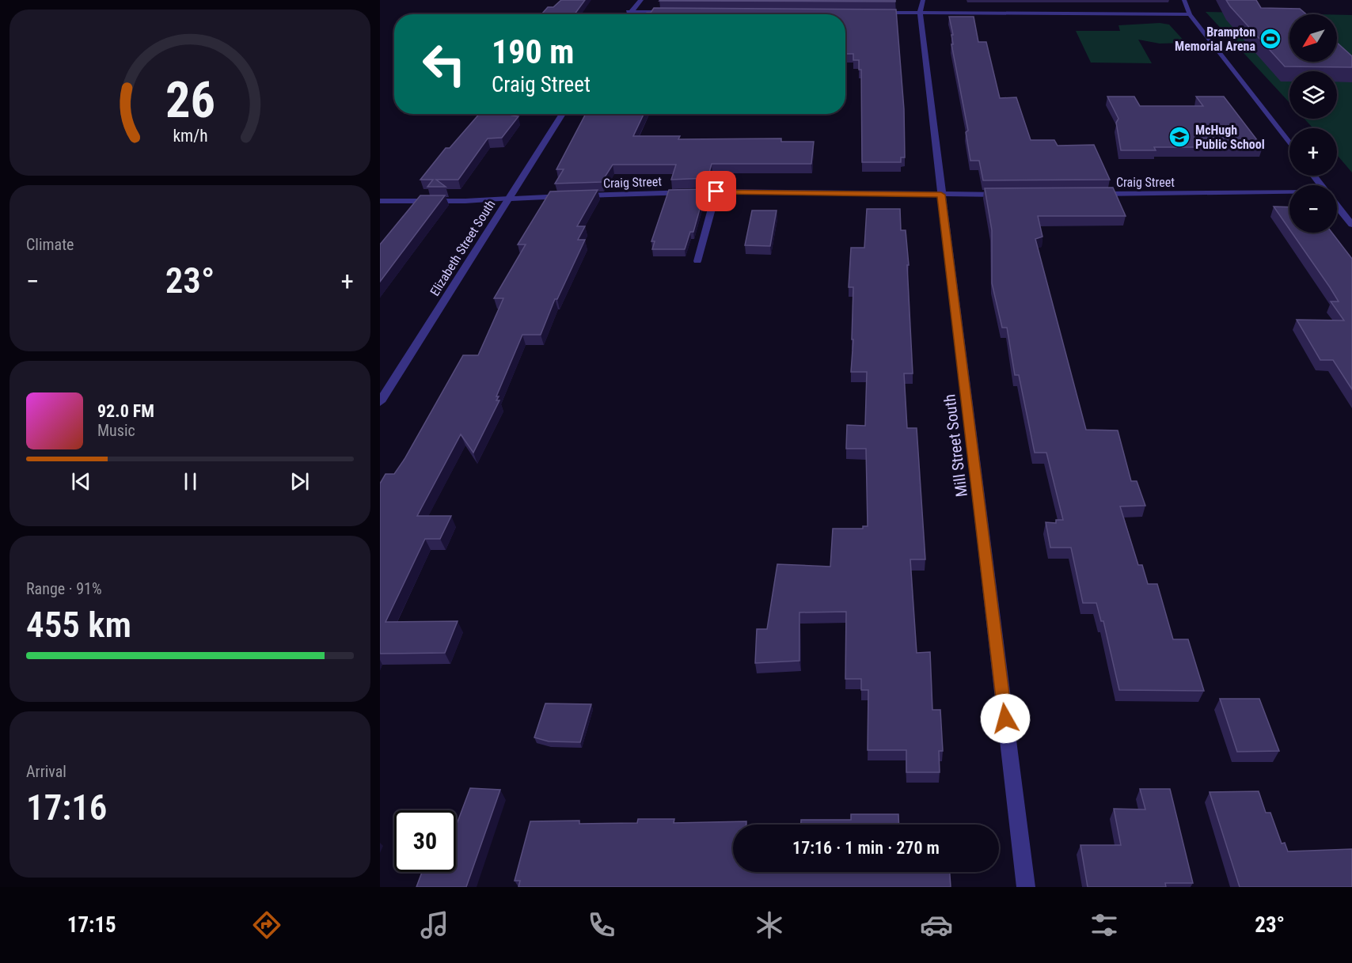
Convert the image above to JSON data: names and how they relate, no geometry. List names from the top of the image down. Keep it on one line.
{"streets":{"street":["Craig Street","Elizabeth Street South","Mill Street South"]},"crossings":[["Craig Street","Elizabeth Street South"],["Craig Street","Mill Street South"]],"places":{"sports":["Brampton Memorial Arena"],"school or university":["McHugh Public School"]},"north":"bottom left","page":{"map_buttons":["+","−"],"turn":["190 m","Craig Street"],"tile":["Climate",["Range · 91%","455 km"],["Arrival","17:16"]],"heat":["−","23°","+"],"song":["92.0 FM","Music"],"limit":"30","trip":"17:16 · 1 min · 270 m","tabs":["17:15","23°"],"gauge":["26","km/h"]}}
